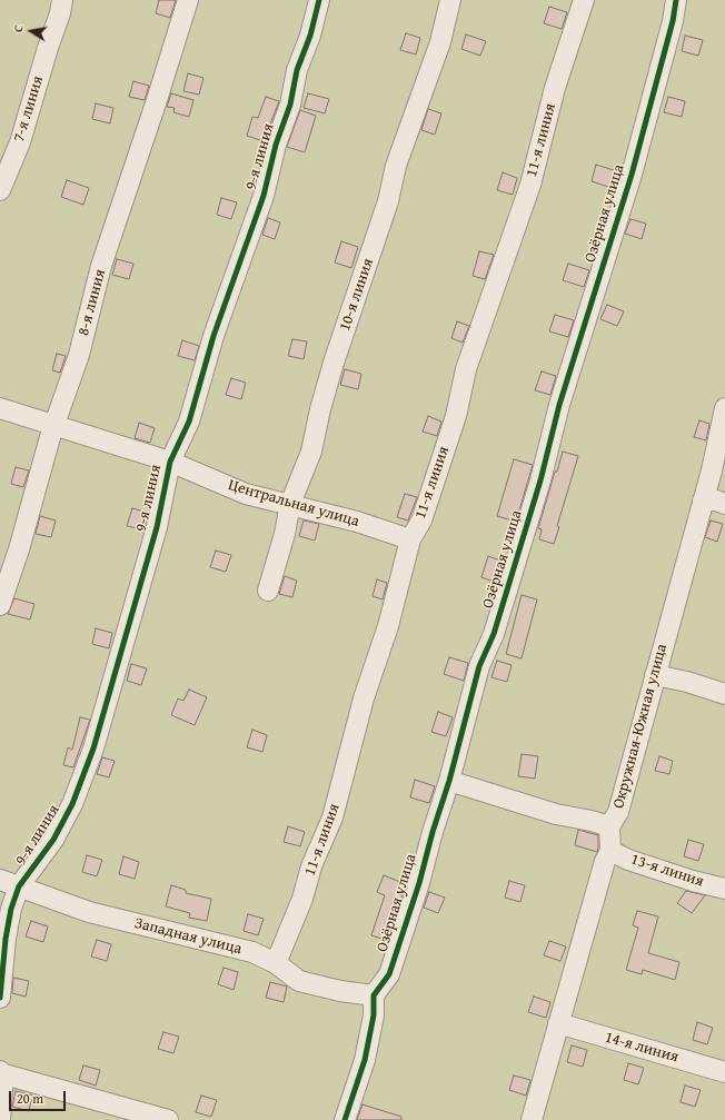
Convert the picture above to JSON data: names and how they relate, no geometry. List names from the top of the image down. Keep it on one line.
{"streets":{"street":["7-я линия","11-я линия","9-я линия","Озёрная улица","10-я линия","8-я линия","Центральная улица","Окружная-Южная улица","13-я линия","Западная улица","14-я линия"]},"crossings":[["11-я линия","Центральная улица"],["11-я линия","Западная улица"],["9-я линия","Центральная улица"],["9-я линия","Западная улица"],["Озёрная улица","Западная улица"],["10-я линия","Центральная улица"],["8-я линия","Центральная улица"],["Окружная-Южная улица","13-я линия"],["Окружная-Южная улица","14-я линия"]],"scale_bar":"20 m","north":"left"}
